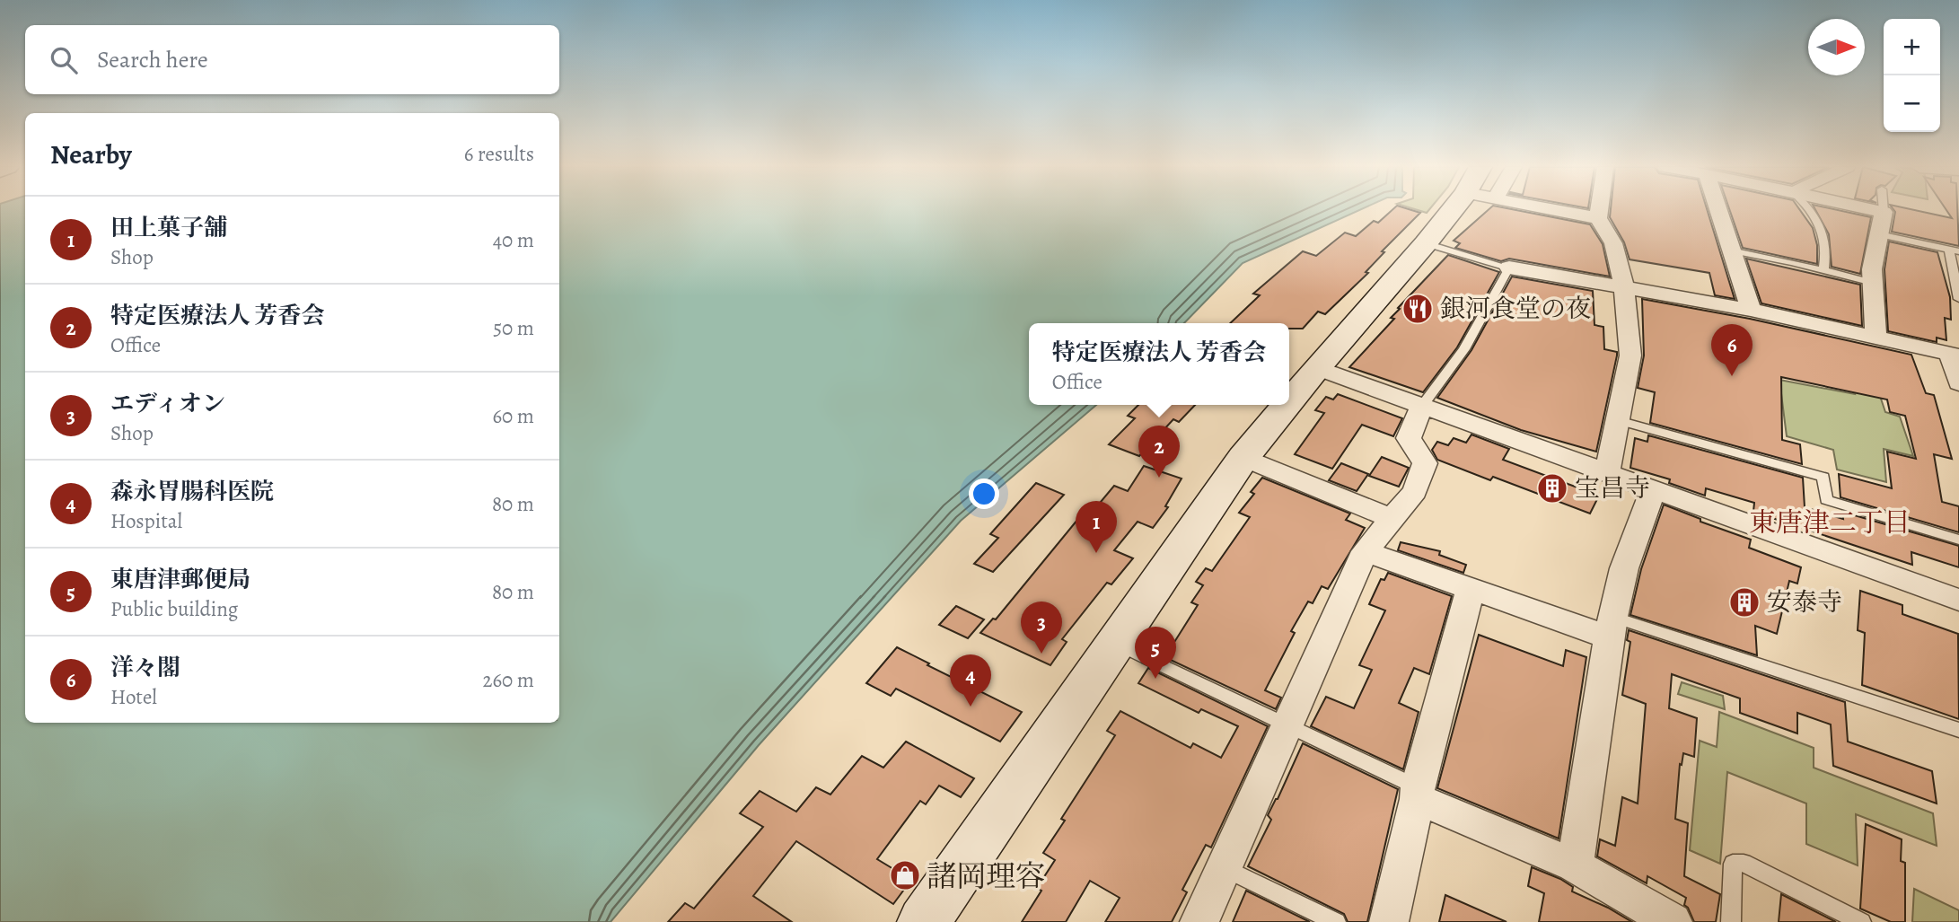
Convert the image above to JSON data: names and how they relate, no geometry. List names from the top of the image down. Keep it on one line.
{"districts":["東唐津二丁目"],"places":{"restaurant":["銀河食堂の夜"],"building":["宝昌寺","安泰寺"],"shop":["諸岡理容"]},"north":"right","page":{"map_buttons":["+","−"],"search":"Search here","heading":["Nearby","6 results"],"list":[{"mark":"1","name":"田上菓子舗","note":"Shop","value":"40 m"},{"mark":"2","name":"特定医療法人 芳香会","note":"Office","value":"50 m"},{"mark":"3","name":"エディオン","note":"Shop","value":"60 m"},{"mark":"4","name":"森永胃腸科医院","note":"Hospital","value":"80 m"},{"mark":"5","name":"東唐津郵便局","note":"Public building","value":"80 m"},{"mark":"6","name":"洋々閣","note":"Hotel","value":"260 m"}],"popup":["特定医療法人 芳香会","Office"],"pins":["6","2","1","3","5","4"]}}
